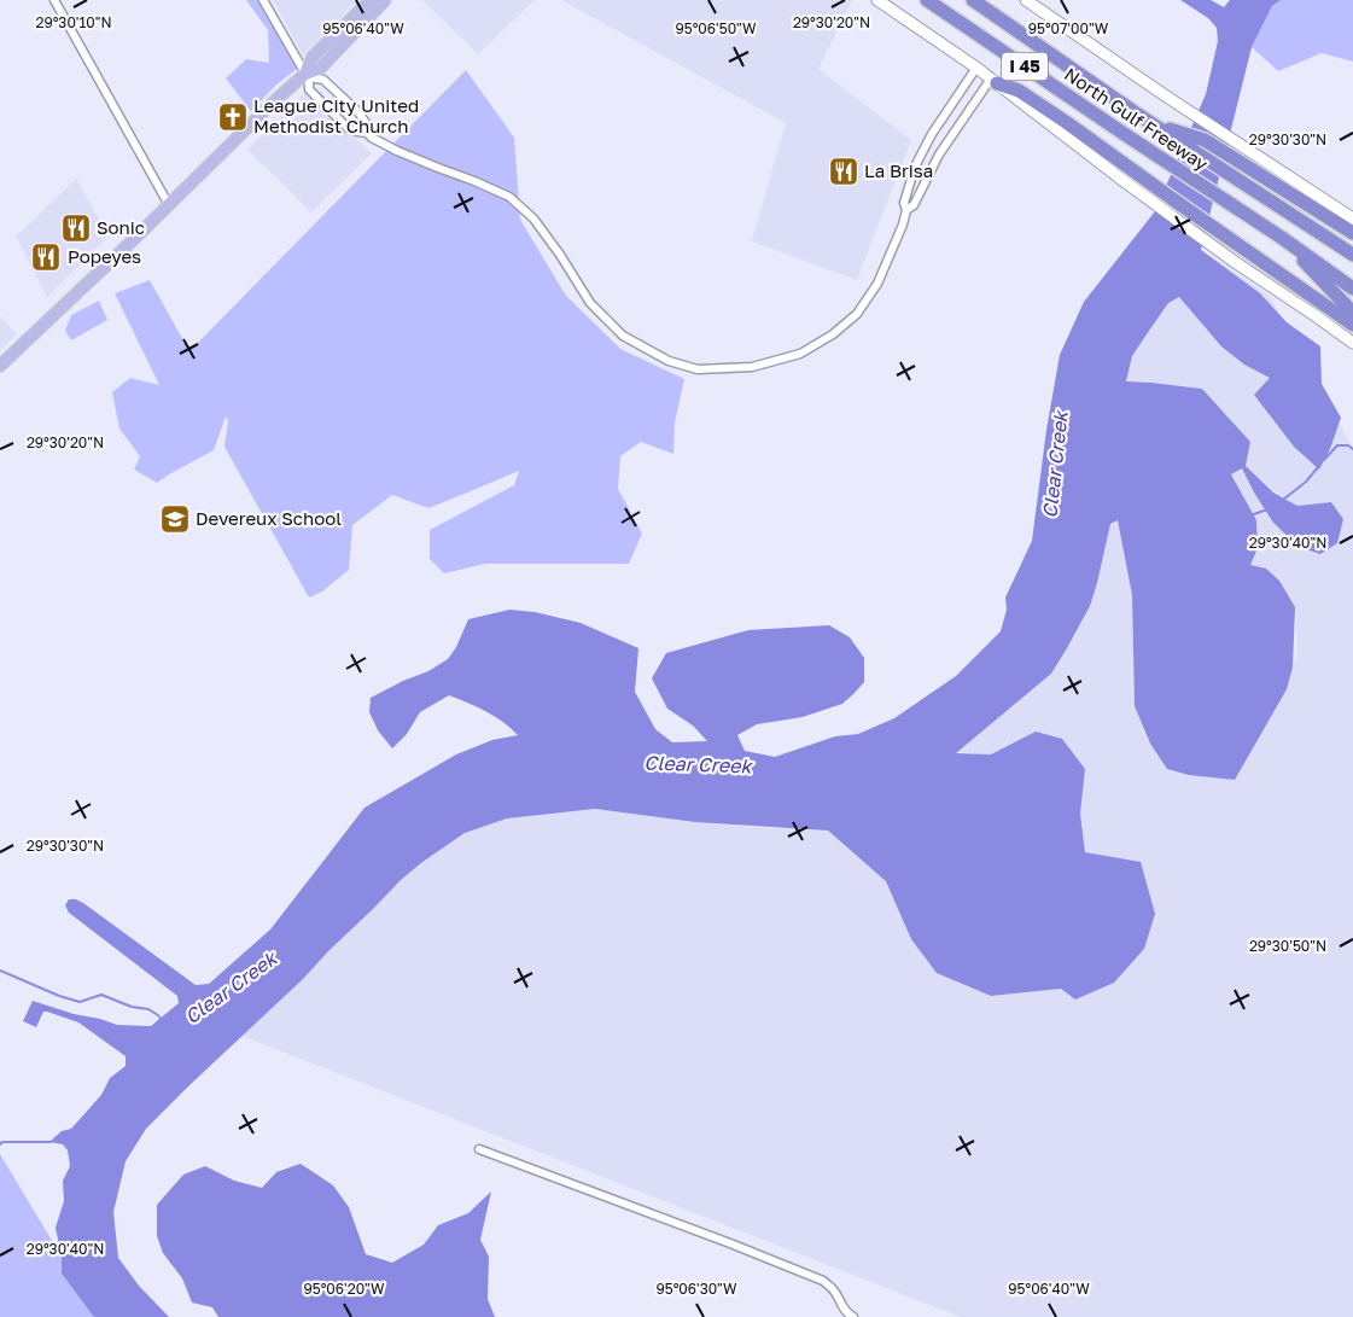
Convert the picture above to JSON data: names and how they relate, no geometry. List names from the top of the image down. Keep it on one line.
{"streets":{"highway":["I 45","North Gulf Freeway"]},"crossings":[["I 45","North Gulf Freeway"]],"water":["Clear Creek"],"places":{"church":["League City United Methodist Church"],"restaurant":["La Brisa","Sonic","Popeyes"],"school or university":["Devereux School"]},"coordinates":["29°30'10\"N","29°30'20\"N","95°06'40\"W","95°06'50\"W","95°07'00\"W","29°30'30\"N","29°30'40\"N","29°30'50\"N","95°06'20\"W","95°06'30\"W"]}
